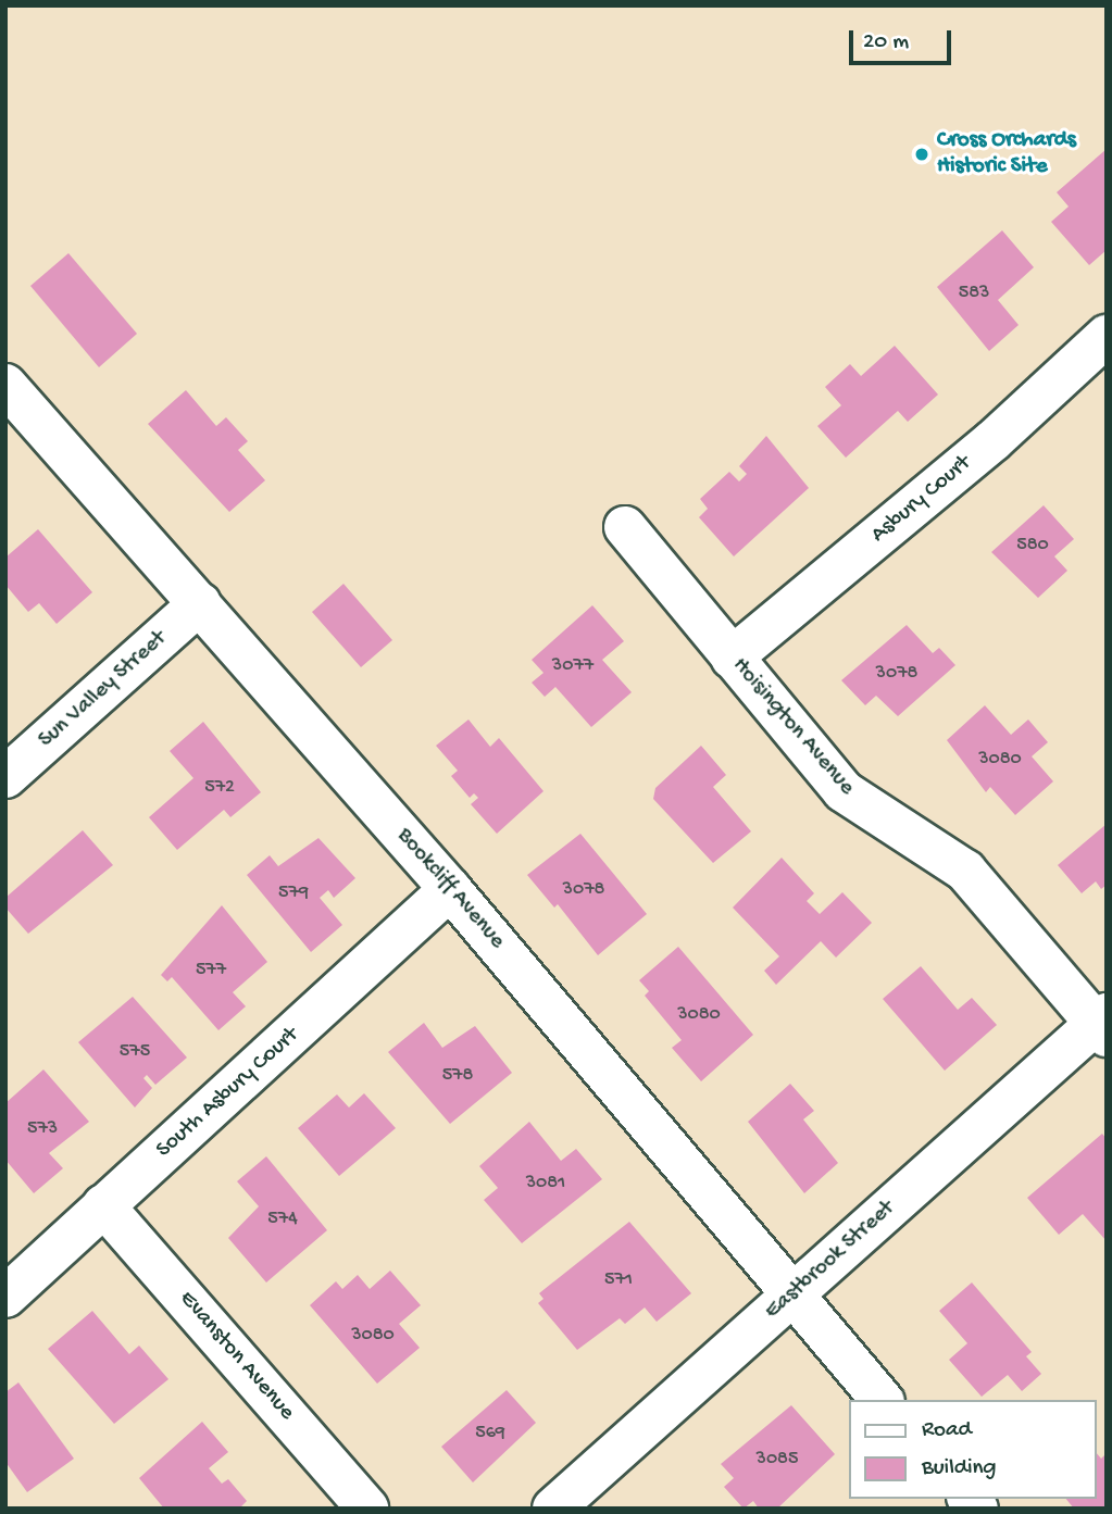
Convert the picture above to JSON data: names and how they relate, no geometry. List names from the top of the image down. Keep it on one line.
{"streets":{"street":["Asbury Court","Sun Valley Street","Hoisington Avenue","Bookcliff Avenue","South Asbury Court","Eastbrook Street","Evanston Avenue"]},"crossings":[["Asbury Court","Hoisington Avenue"],["Sun Valley Street","Bookcliff Avenue"],["Hoisington Avenue","Eastbrook Street"],["Bookcliff Avenue","South Asbury Court"],["Bookcliff Avenue","Eastbrook Street"],["South Asbury Court","Evanston Avenue"]],"places":["Cross Orchards Historic Site"],"house_numbers":["583","580","3077","3078","3080","572","3078","579","577","3080","575","578","573","3081","574","571","3080","569","3085"],"legend":["Road","Building"],"scale_bar":"20 m"}
